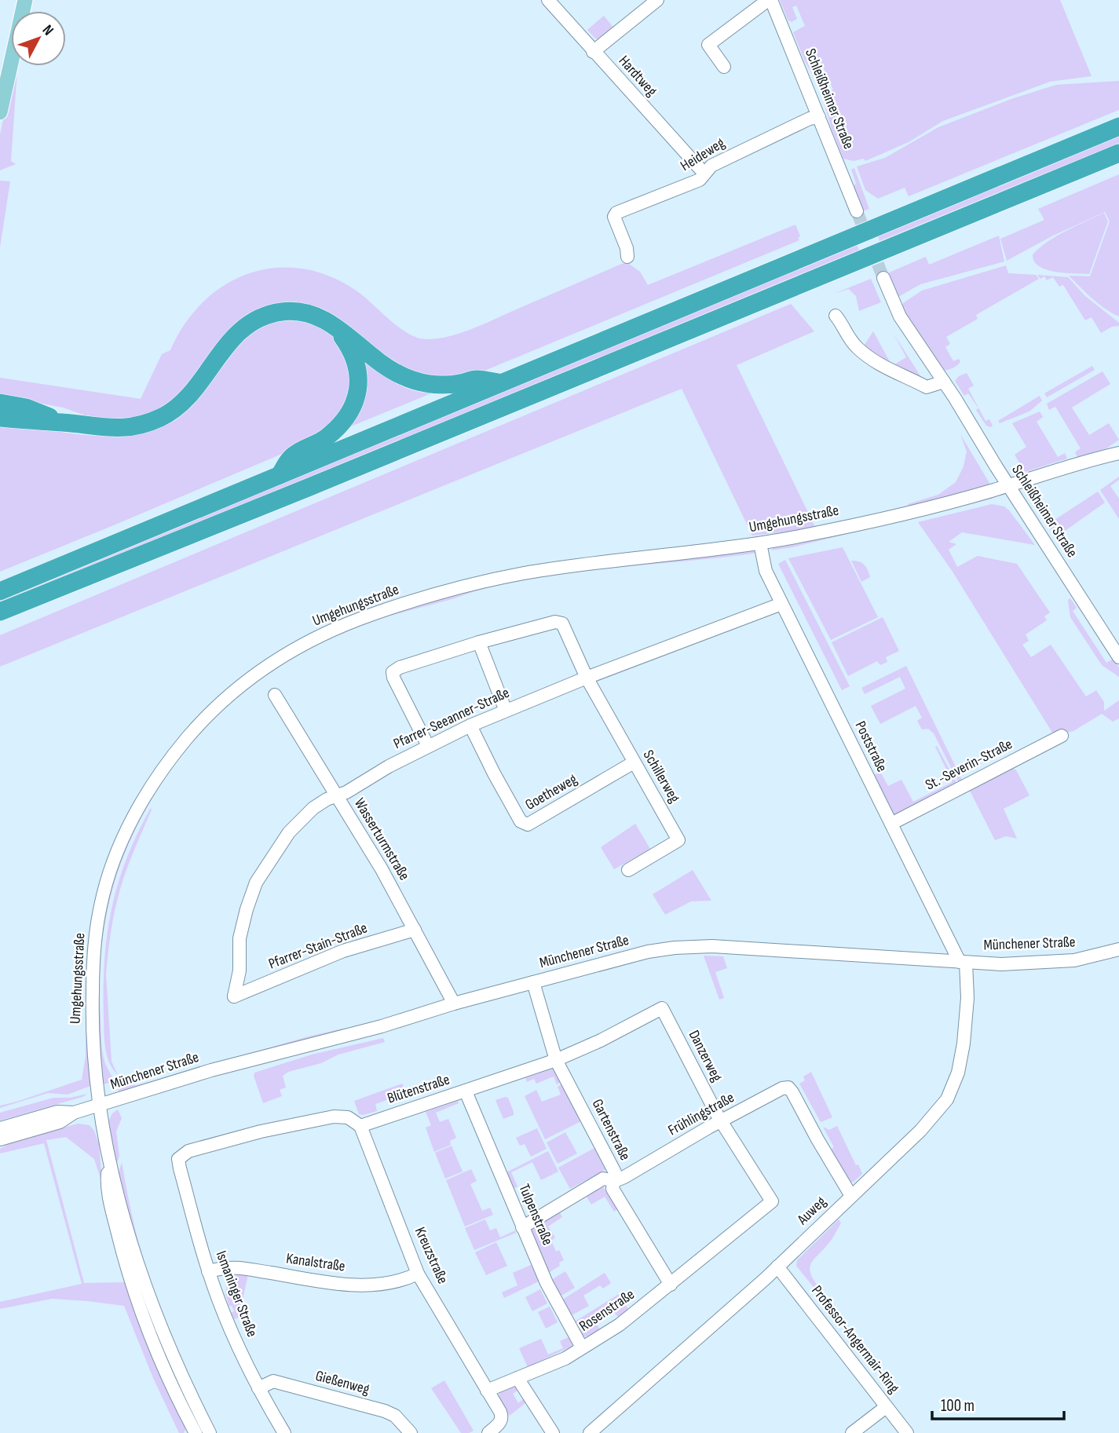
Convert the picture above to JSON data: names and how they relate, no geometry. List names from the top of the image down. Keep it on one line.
{"streets":{"street":["Hardtweg","Schleißheimer Straße","Heideweg","Umgehungsstraße","Pfarrer-Seeanner-Straße","Poststraße","St.-Severin-Straße","Schillerweg","Goetheweg","Wasserturmstraße","Münchener Straße","Pfarrer-Stain-Straße","Danzerweg","Blütenstraße","Frühlingstraße","Gartenstraße","Auweg","Tulpenstraße","Kreuzstraße","Kanalstraße","Ismaninger Straße","Rosenstraße","Professor-Angermair-Ring","Gießenweg"]},"crossings":[["Hardtweg","Heideweg"],["Schleißheimer Straße","Heideweg"],["Schleißheimer Straße","Umgehungsstraße"],["Umgehungsstraße","Poststraße"],["Umgehungsstraße","Münchener Straße"],["Pfarrer-Seeanner-Straße","Poststraße"],["Pfarrer-Seeanner-Straße","Schillerweg"],["Pfarrer-Seeanner-Straße","Goetheweg"],["Pfarrer-Seeanner-Straße","Wasserturmstraße"],["Pfarrer-Seeanner-Straße","Pfarrer-Stain-Straße"],["Poststraße","St.-Severin-Straße"],["Poststraße","Münchener Straße"],["Poststraße","Auweg"],["Schillerweg","Goetheweg"],["Wasserturmstraße","Münchener Straße"],["Wasserturmstraße","Pfarrer-Stain-Straße"],["Münchener Straße","Gartenstraße"],["Münchener Straße","Auweg"],["Danzerweg","Blütenstraße"],["Danzerweg","Frühlingstraße"],["Danzerweg","Rosenstraße"],["Blütenstraße","Gartenstraße"],["Blütenstraße","Tulpenstraße"],["Blütenstraße","Kreuzstraße"],["Blütenstraße","Ismaninger Straße"],["Frühlingstraße","Gartenstraße"],["Frühlingstraße","Auweg"],["Frühlingstraße","Tulpenstraße"],["Gartenstraße","Rosenstraße"],["Auweg","Professor-Angermair-Ring"],["Tulpenstraße","Rosenstraße"],["Kreuzstraße","Kanalstraße"],["Kreuzstraße","Ismaninger Straße"],["Kreuzstraße","Rosenstraße"],["Kanalstraße","Ismaninger Straße"],["Ismaninger Straße","Gießenweg"]],"scale_bar":"100 m","north":"top right"}
